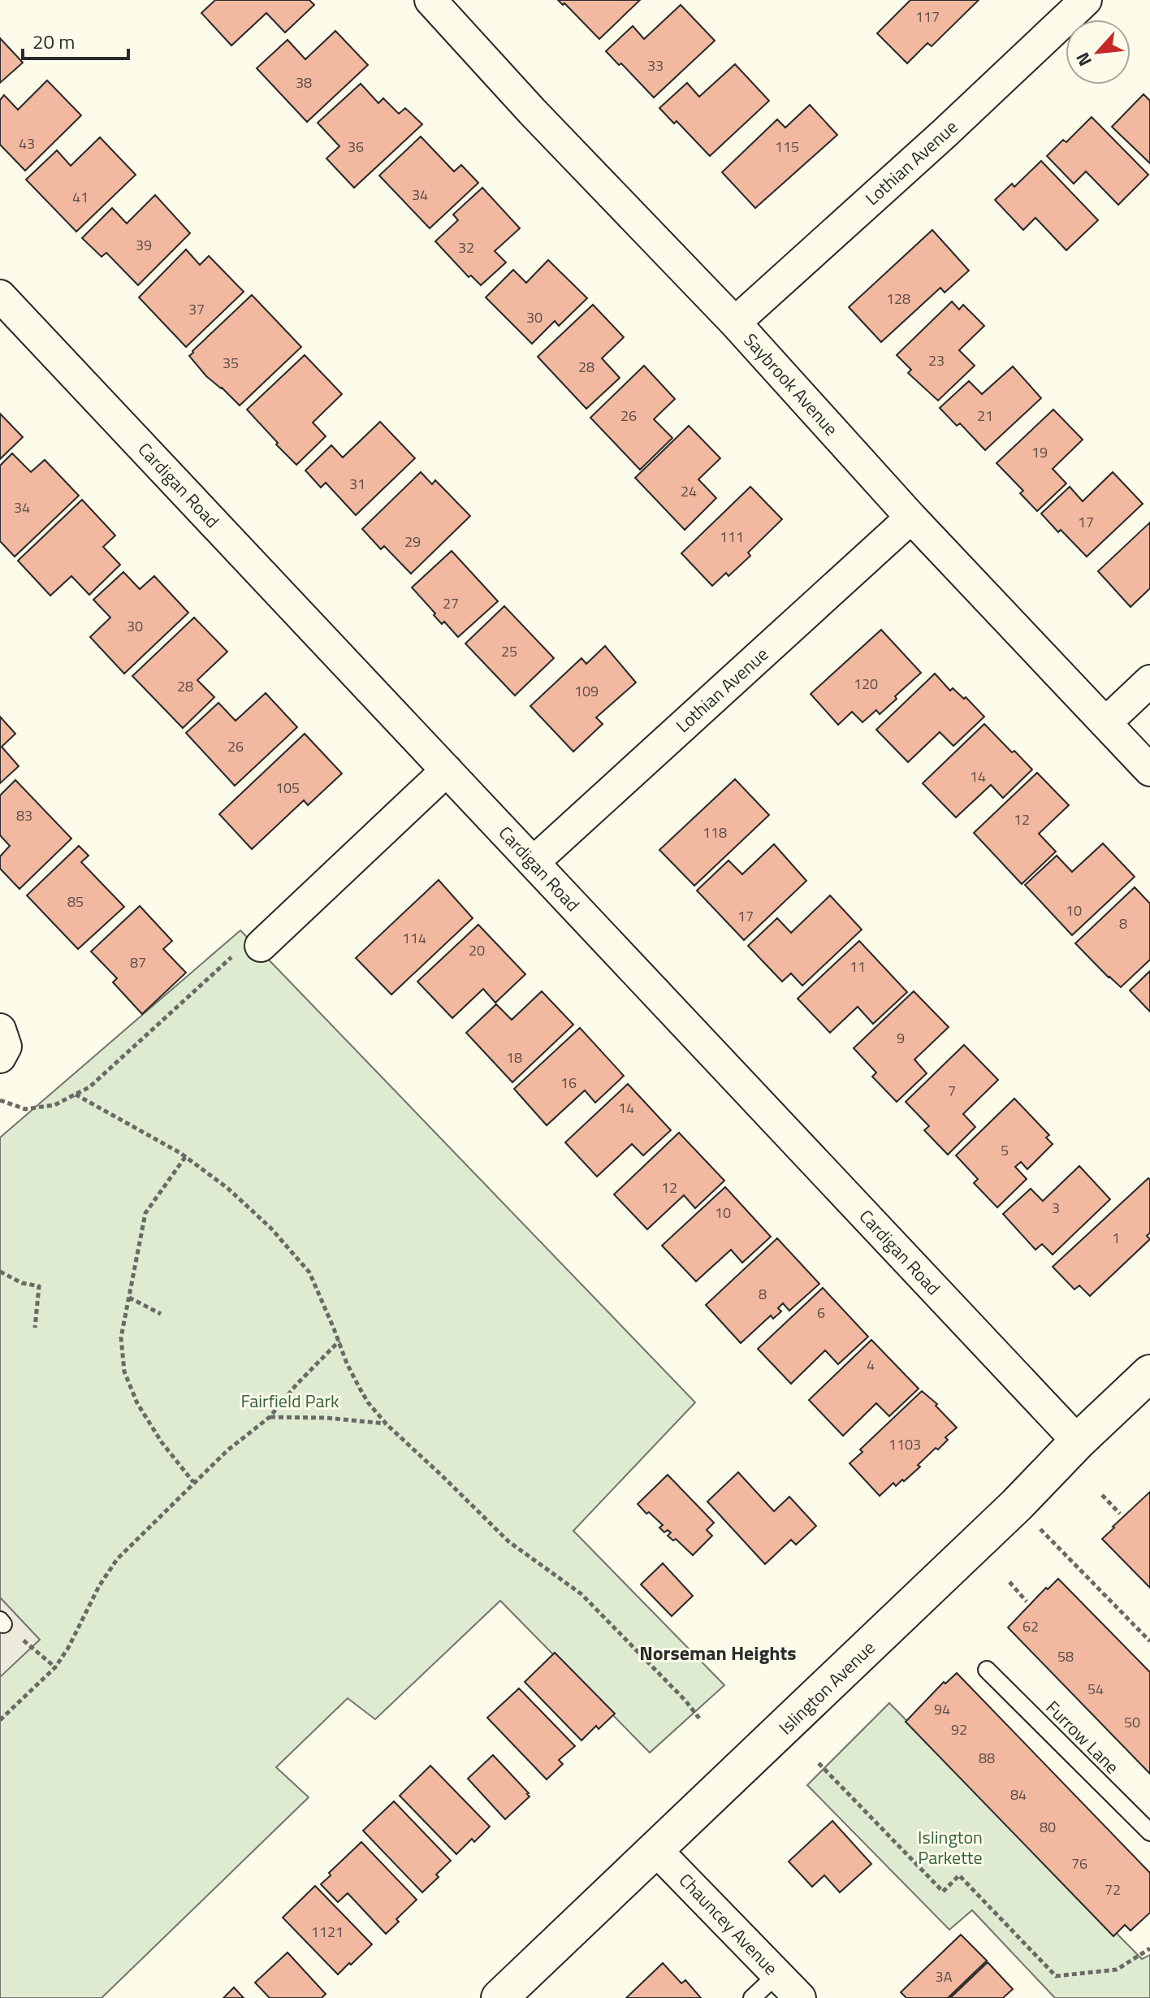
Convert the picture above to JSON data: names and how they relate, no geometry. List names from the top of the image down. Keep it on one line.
{"streets":{"main road":["Islington Avenue"],"street":["Lothian Avenue","Saybrook Avenue","Cardigan Road","Chauncey Avenue"],"lane":["Furrow Lane"]},"crossings":[["Lothian Avenue","Saybrook Avenue"],["Lothian Avenue","Cardigan Road"],["Cardigan Road","Islington Avenue"],["Islington Avenue","Chauncey Avenue"]],"districts":["Norseman Heights"],"parks":["Fairfield Park","Islington Parkette"],"house_numbers":["117","33","38","43","36","115","34","41","39","32","128","37","30","23","35","28","26","21","19","31","24","34","17","111","29","27","30","25","120","28","109","26","14","105","83","12","118","85","10","17","8","114","20","87","11","9","18","16","7","14","5","12","3","10","1","8","6","4","1103","62","58","54","94","50","92","88","84","80","76","72","1121","3A"],"scale_bar":"20 m","north":"bottom left"}
